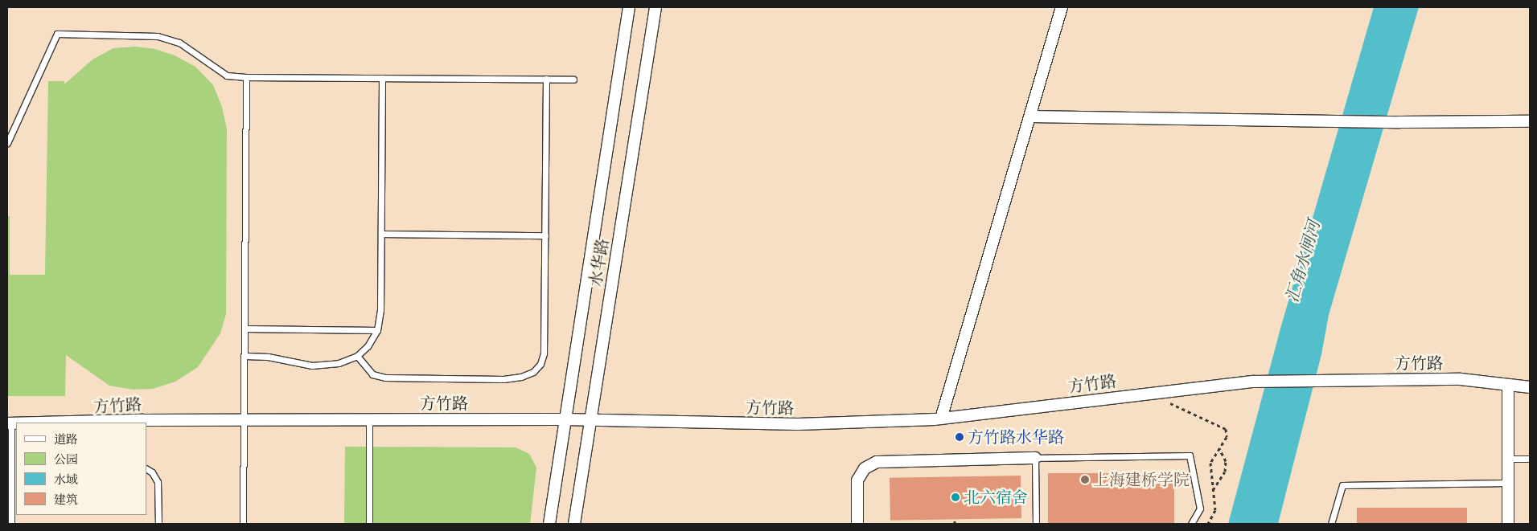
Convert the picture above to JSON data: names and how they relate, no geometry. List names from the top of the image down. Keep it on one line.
{"streets":{"street":["水华路","方竹路"]},"crossings":[["水华路","方竹路"]],"water":["汇角水闸河"],"places":["方竹路水华路","上海建桥学院","北六宿舍"],"legend":["道路","公园","水域","建筑"]}
